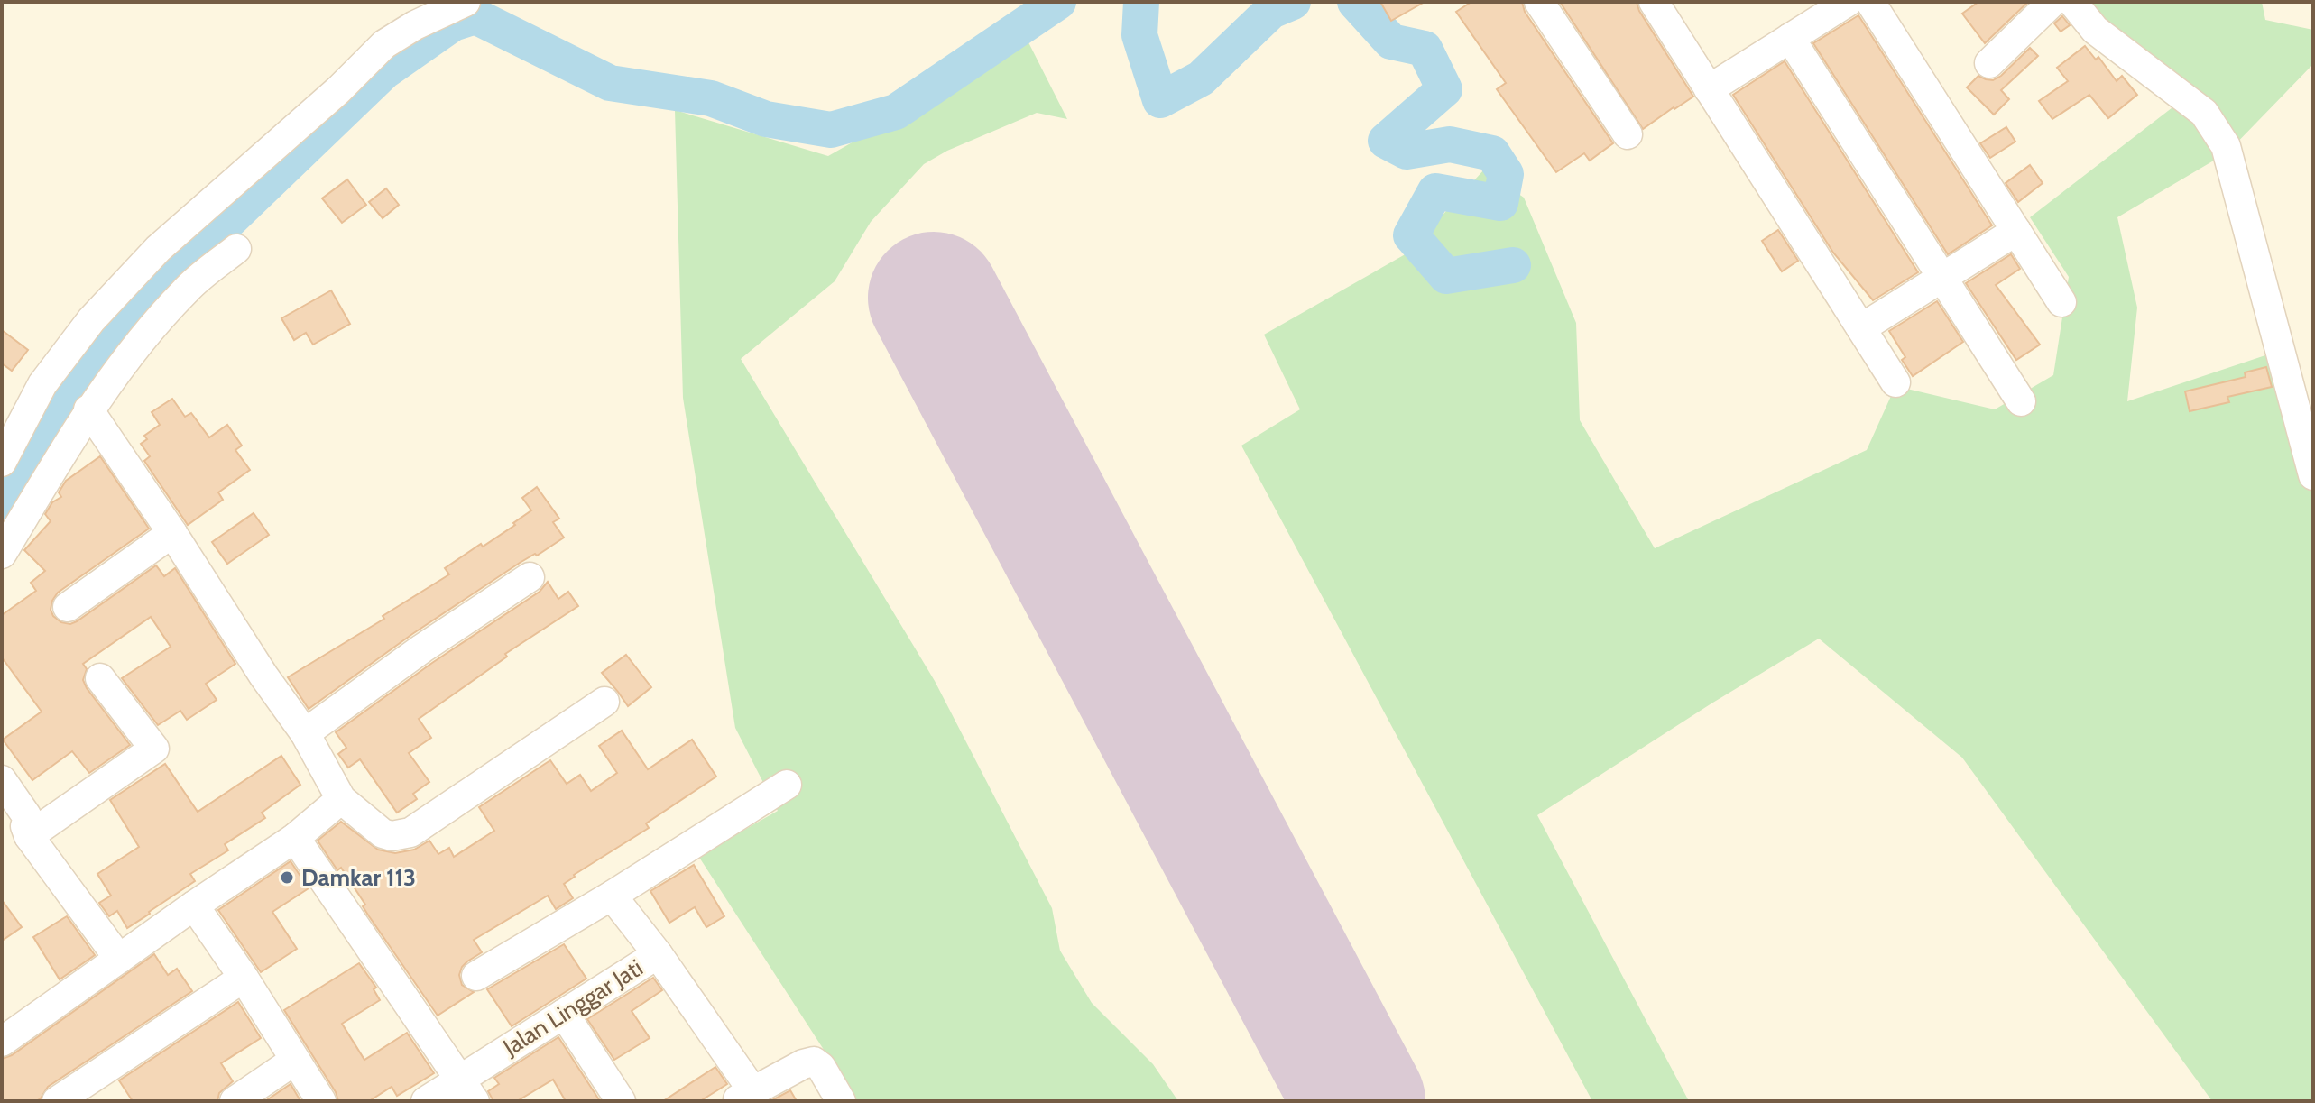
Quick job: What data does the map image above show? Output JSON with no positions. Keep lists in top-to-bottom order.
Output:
{
  "streets": {
    "street": ["Jalan Linggar Jati"]
  },
  "places": ["Damkar 113"]
}
